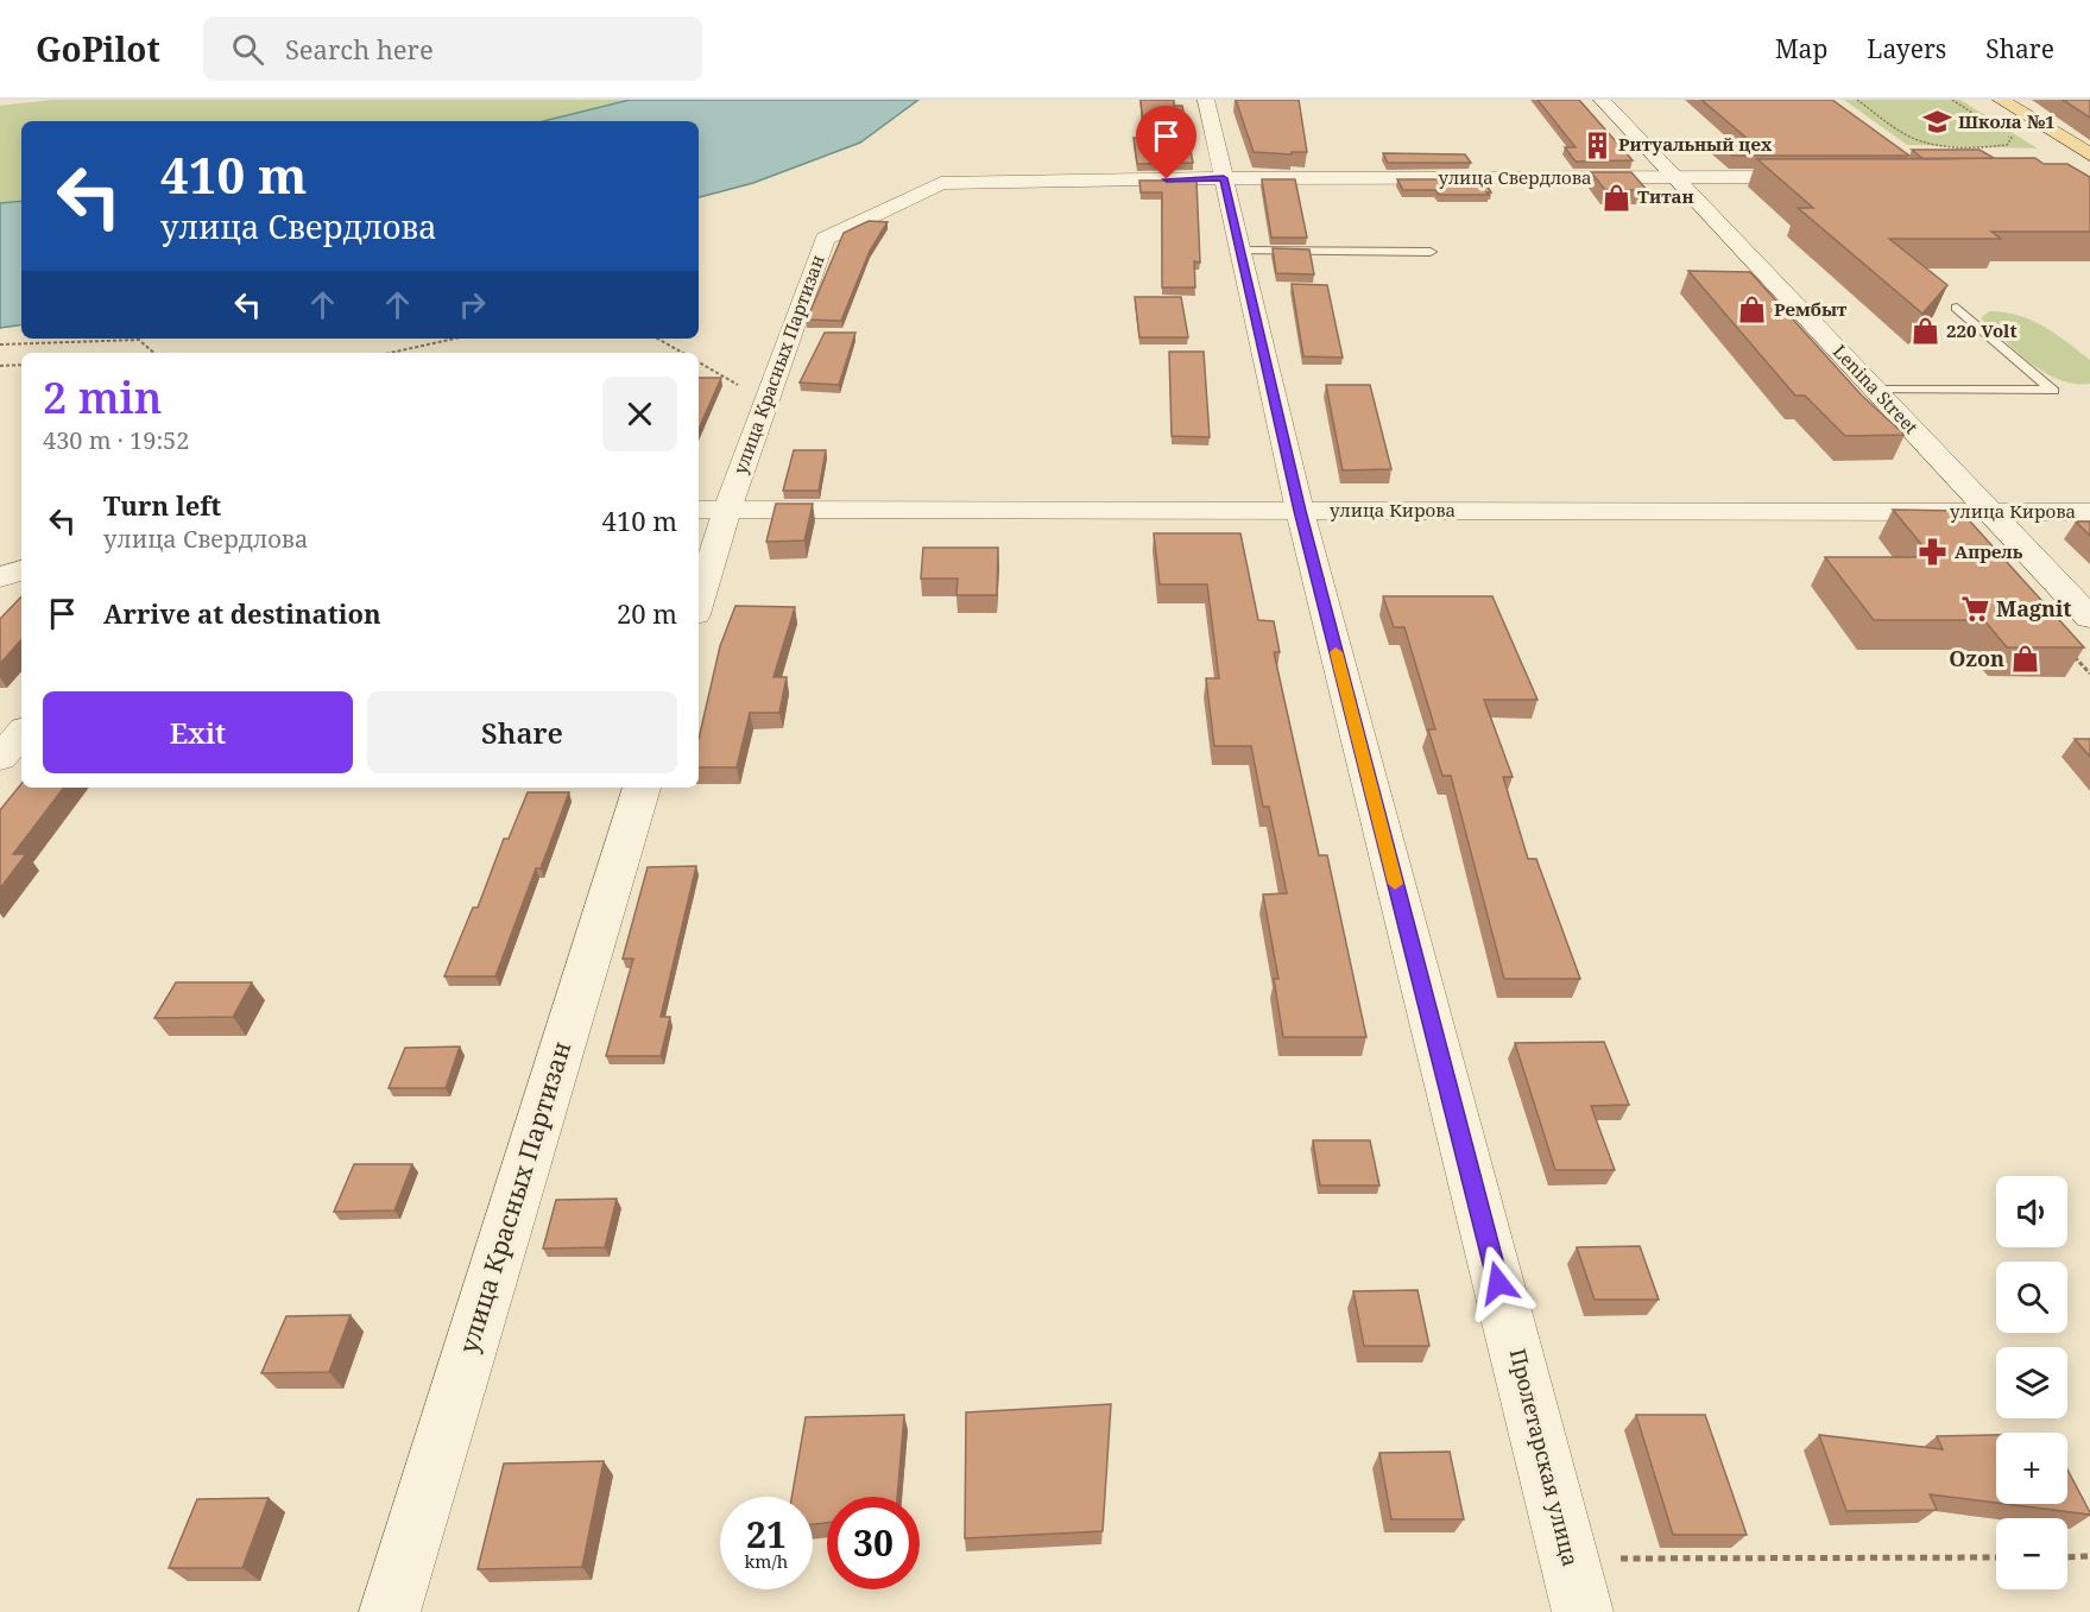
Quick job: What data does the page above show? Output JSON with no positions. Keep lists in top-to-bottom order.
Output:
{
  "streets": {
    "street": [
      "улица Свердлова",
      "улица Красных Партизан",
      "Lenina Street",
      "улица Кирова",
      "Пролетарская улица"
    ]
  },
  "crossings": [
    ["улица Свердлова", "улица Красных Партизан"],
    ["улица Свердлова", "Lenina Street"],
    ["улица Свердлова", "Пролетарская улица"],
    ["улица Красных Партизан", "улица Кирова"],
    ["Lenina Street", "улица Кирова"],
    ["улица Кирова", "Пролетарская улица"]
  ],
  "places": {
    "school or university": ["Школа №1"],
    "building": ["Ритуальный цех"],
    "shop": [
      "Титан",
      "Рембыт",
      "220 Volt",
      "Ozon"
    ],
    "pharmacy": ["Апрель"],
    "supermarket": ["Magnit"]
  },
  "page": {
    "header": "GoPilot",
    "search": "Search here",
    "nav": ["Map", "Layers", "Share"],
    "turn": ["410 m", "улица Свердлова"],
    "heading": ["2 min", "430 m · 19:52"],
    "list": [
      {
        "name": "Turn left",
        "note": "улица Свердлова",
        "value": "410 m"
      },
      {
        "name": "Arrive at destination",
        "value": "20 m"
      }
    ],
    "buttons": ["Exit", "Share"],
    "map_buttons": ["+", "−"],
    "speed": "21 km/h",
    "limit": "30"
  }
}
